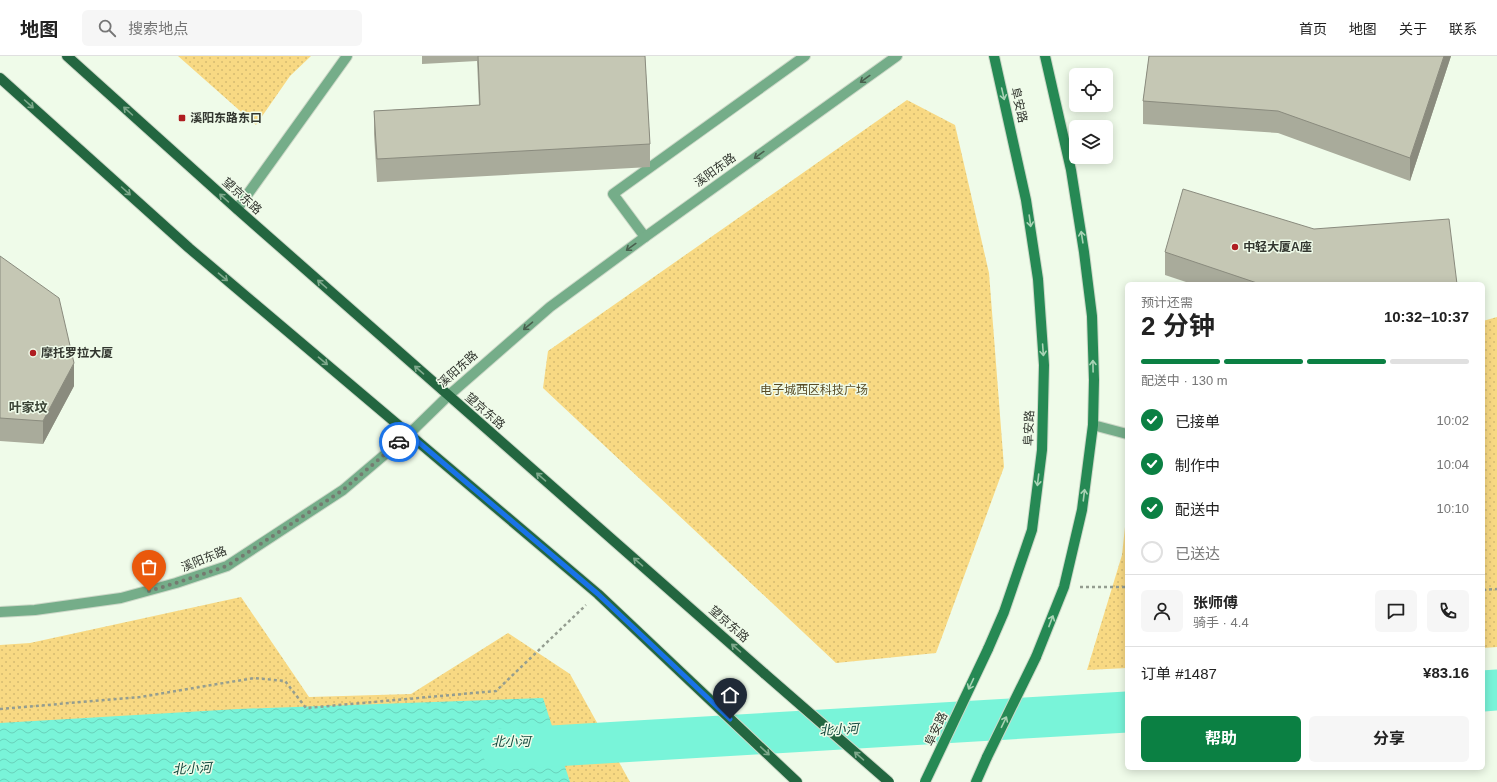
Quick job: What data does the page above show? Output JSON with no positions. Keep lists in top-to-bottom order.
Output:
{
  "streets": {
    "main road": ["阜安路", "望京东路"],
    "street": ["溪阳东路"]
  },
  "crossings": [
    ["溪阳东路", "望京东路"]
  ],
  "one_way": ["溪阳东路"],
  "districts": ["叶家坟"],
  "water": ["北小河"],
  "parks": ["电子城西区科技广场"],
  "places": {
    "transit": ["溪阳东路东口"],
    "other": ["中轻大厦A座", "摩托罗拉大厦"]
  },
  "page": {
    "header": "地图",
    "search": "搜索地点",
    "nav": [
      "首页",
      "地图",
      "关于",
      "联系"
    ],
    "heading": ["2 分钟", "预计还需", "10:32–10:37"],
    "panel": [
      "张师傅",
      "骑手 · 4.4",
      "订单 #1487",
      "¥83.16"
    ],
    "bar": "配送中 · 130 m",
    "list": [
      ["已接单", "10:02"],
      ["制作中", "10:04"],
      ["配送中", "10:10"],
      "已送达"
    ],
    "buttons": ["帮助", "分享"]
  }
}
